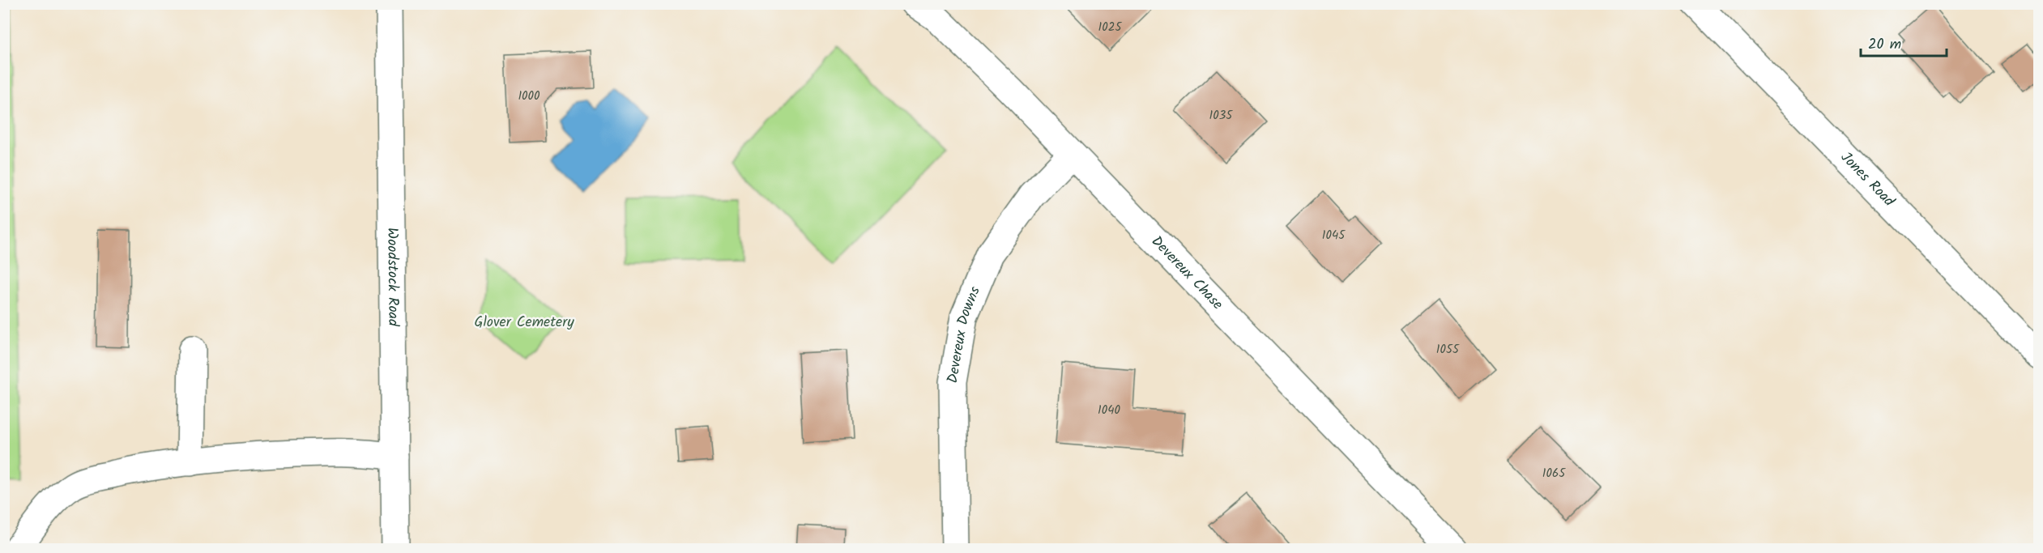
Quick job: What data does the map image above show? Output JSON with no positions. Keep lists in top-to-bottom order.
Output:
{
  "streets": {
    "street": [
      "Jones Road",
      "Devereux Chase",
      "Woodstock Road",
      "Devereux Downs"
    ]
  },
  "crossings": [
    ["Devereux Chase", "Devereux Downs"]
  ],
  "parks": ["Glover Cemetery"],
  "house_numbers": [
    "1025",
    "1000",
    "1035",
    "1045",
    "1055",
    "1040",
    "1065"
  ],
  "scale_bar": "20 m"
}
